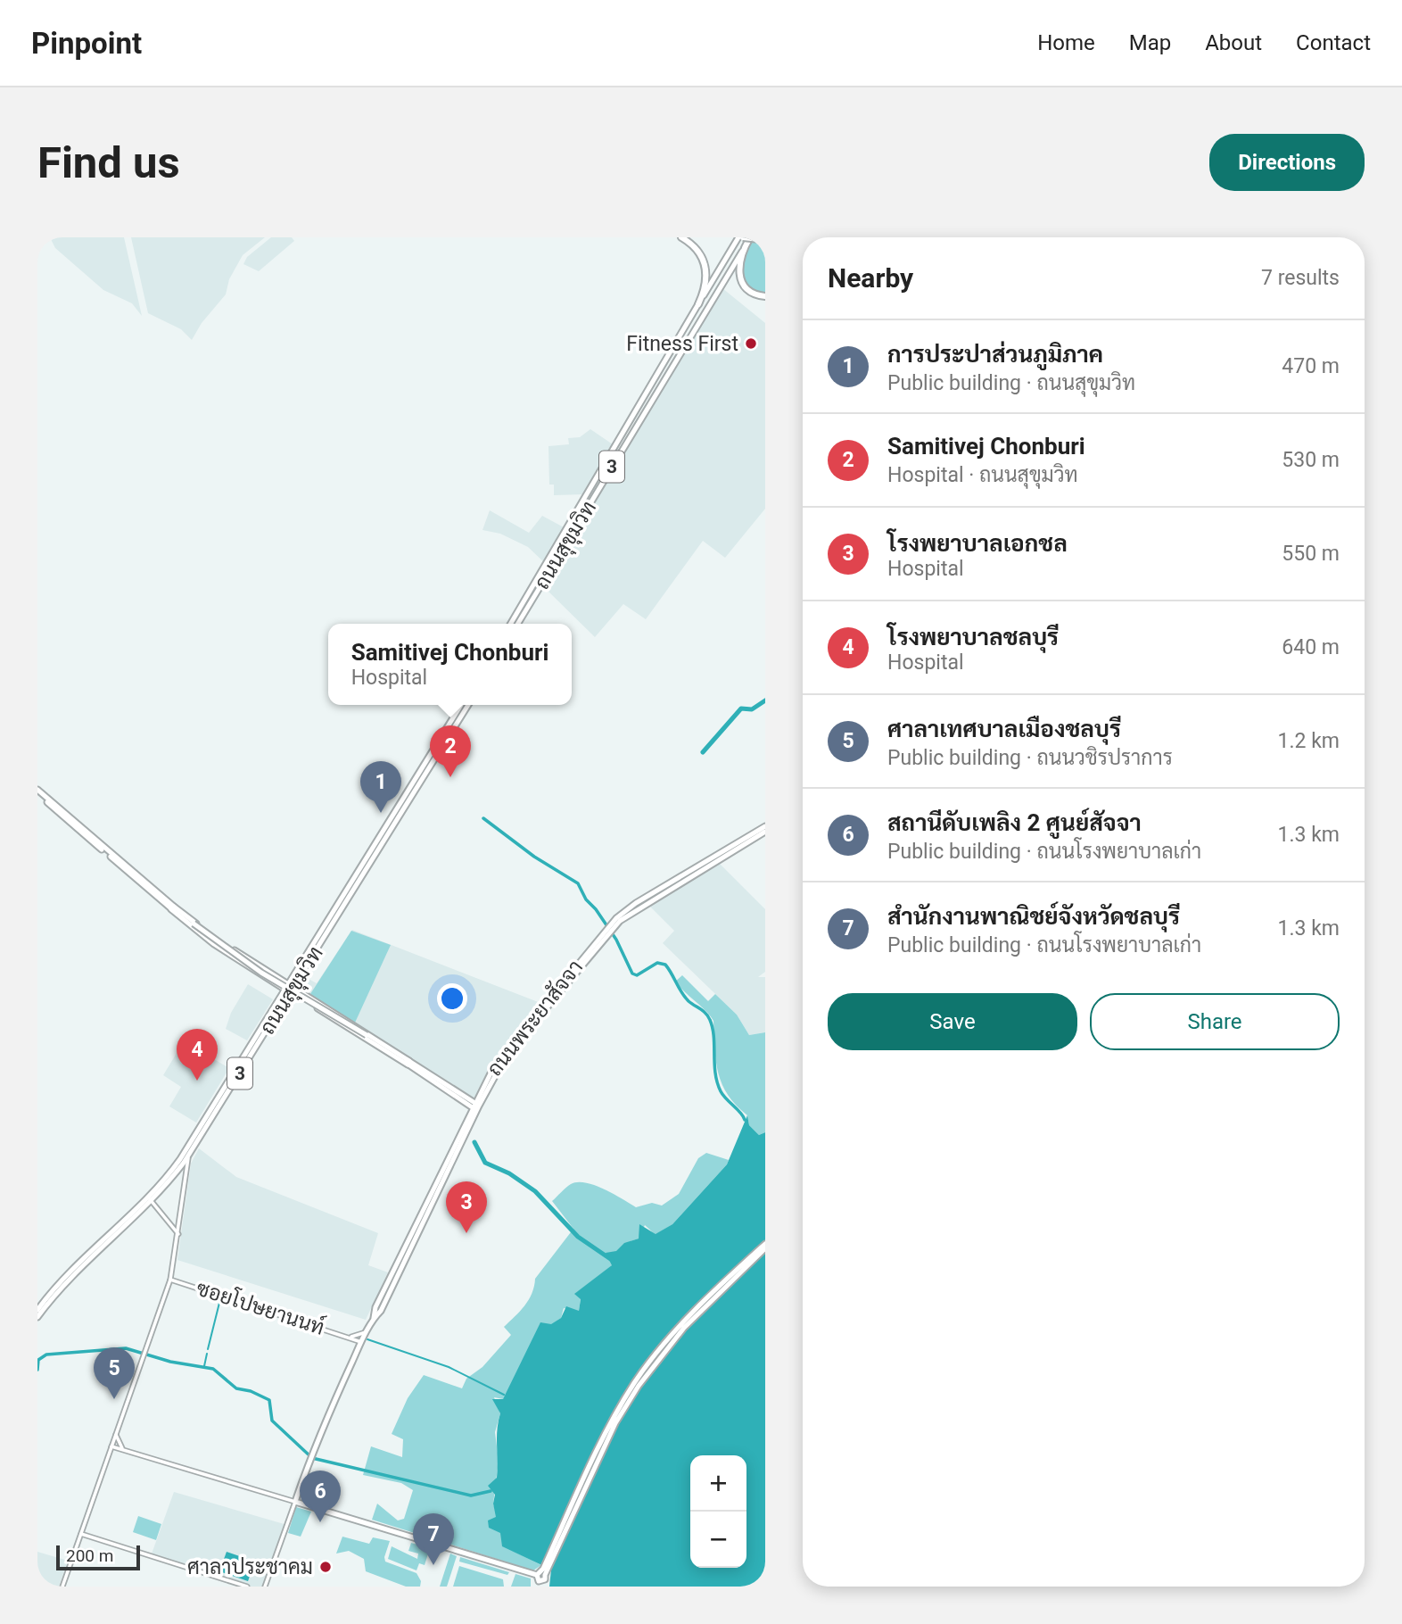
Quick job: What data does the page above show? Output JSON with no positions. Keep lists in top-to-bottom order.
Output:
{
  "streets": {
    "highway": ["3", "ถนนสุขุมวิท"],
    "main road": ["ถนนพระยาสัจจา"],
    "street": ["ซอยโปษยานนท์"]
  },
  "crossings": [
    ["ถนนพระยาสัจจา", "ซอยโปษยานนท์"]
  ],
  "places": ["Fitness First", "ศาลาประชาคม"],
  "scale_bar": "200 m",
  "page": {
    "header": "Pinpoint",
    "nav": [
      "Home",
      "Map",
      "About",
      "Contact"
    ],
    "buttons": [
      "Directions",
      ["Save", "Share"]
    ],
    "title": "Find us",
    "heading": ["Nearby", "7 results"],
    "list": [
      {
        "mark": "1",
        "name": "การประปาส่วนภูมิภาค",
        "note": "Public building · ถนนสุขุมวิท",
        "value": "470 m"
      },
      {
        "mark": "2",
        "name": "Samitivej Chonburi",
        "note": "Hospital · ถนนสุขุมวิท",
        "value": "530 m"
      },
      {
        "mark": "3",
        "name": "โรงพยาบาลเอกชล",
        "note": "Hospital",
        "value": "550 m"
      },
      {
        "mark": "4",
        "name": "โรงพยาบาลชลบุรี",
        "note": "Hospital",
        "value": "640 m"
      },
      {
        "mark": "5",
        "name": "ศาลาเทศบาลเมืองชลบุรี",
        "note": "Public building · ถนนวชิรปราการ",
        "value": "1.2 km"
      },
      {
        "mark": "6",
        "name": "สถานีดับเพลิง 2 ศูนย์สัจจา",
        "note": "Public building · ถนนโรงพยาบาลเก่า",
        "value": "1.3 km"
      },
      {
        "mark": "7",
        "name": "สำนักงานพาณิชย์จังหวัดชลบุรี",
        "note": "Public building · ถนนโรงพยาบาลเก่า",
        "value": "1.3 km"
      }
    ],
    "popup": ["Samitivej Chonburi", "Hospital"],
    "pins": [
      "2",
      "1",
      "4",
      "3",
      "5",
      "6",
      "7"
    ],
    "map_buttons": ["+", "−"],
    "scale": "200 m"
  }
}
